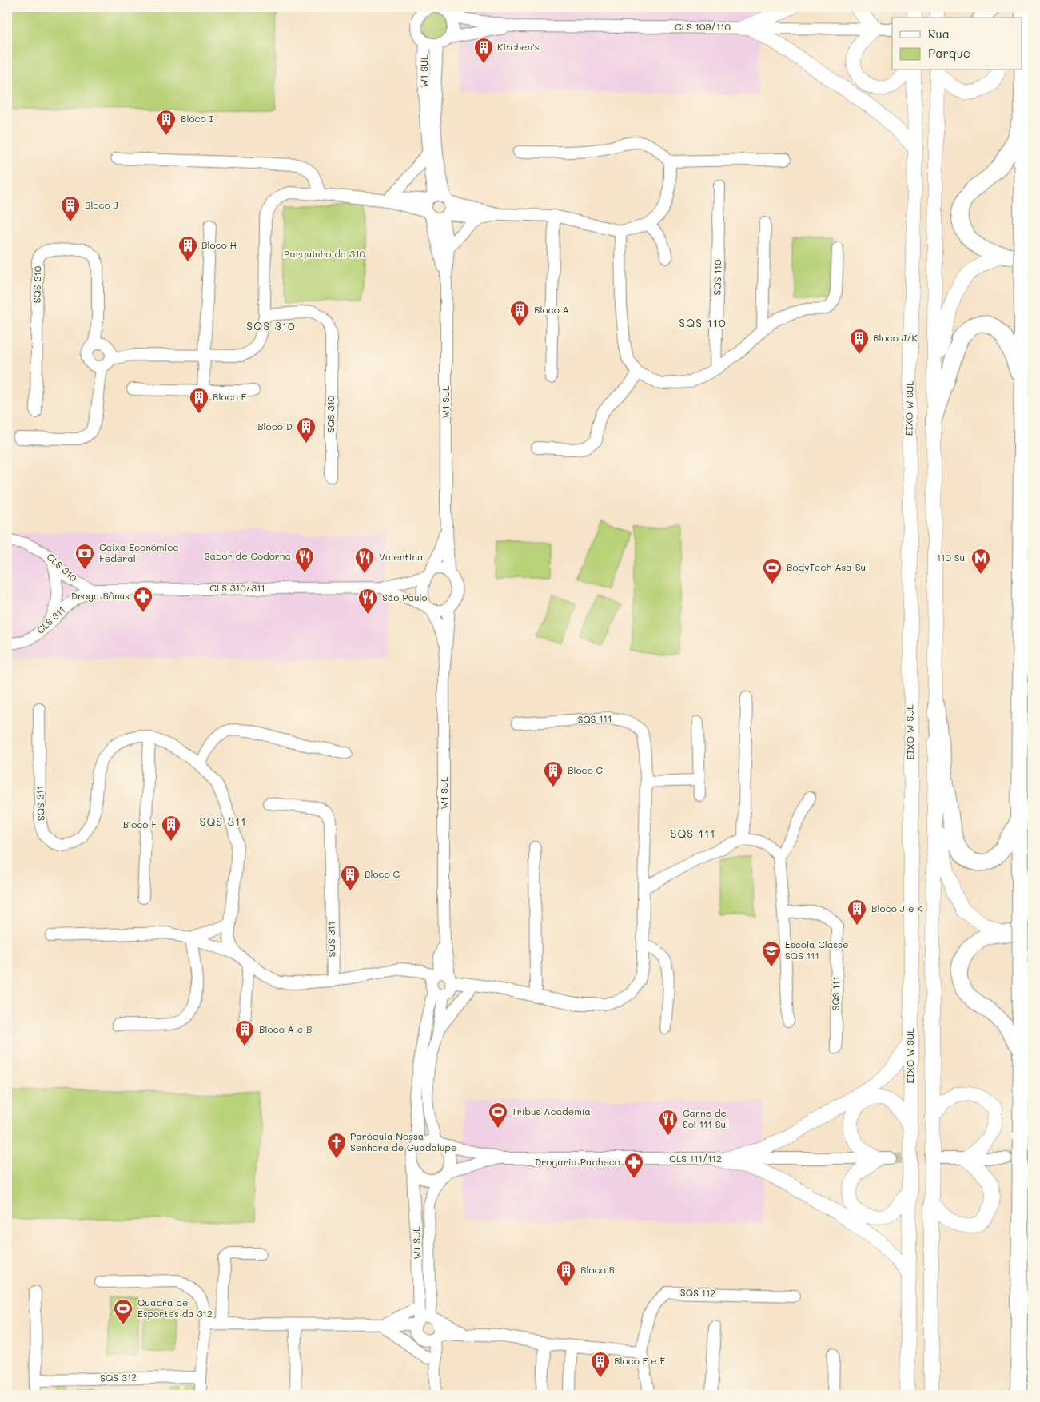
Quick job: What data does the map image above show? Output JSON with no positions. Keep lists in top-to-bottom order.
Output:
{
  "streets": {
    "main road": ["EIXO W SUL"],
    "street": [
      "CLS 109/110",
      "W1 SUL",
      "SQS 110",
      "SQS 310",
      "CLS 310",
      "CLS 310/311",
      "CLS 311",
      "SQS 111",
      "SQS 311",
      "CLS 111/112",
      "SQS 112",
      "SQS 312"
    ]
  },
  "crossings": [
    ["CLS 109/110", "W1 SUL"],
    ["W1 SUL", "CLS 310/311"],
    ["W1 SUL", "SQS 111"],
    ["W1 SUL", "CLS 111/112"],
    ["CLS 310", "CLS 310/311"],
    ["CLS 310", "CLS 311"],
    ["CLS 310/311", "CLS 311"]
  ],
  "districts": [
    "SQS 110",
    "SQS 310",
    "SQS 311",
    "SQS 111"
  ],
  "parks": ["Parquinho da 310"],
  "places": {
    "building": [
      "Kitchen's",
      "Bloco I",
      "Bloco J",
      "Bloco H",
      "Bloco A",
      "Bloco J/K",
      "Bloco E",
      "Bloco D",
      "Bloco G",
      "Bloco F",
      "Bloco C",
      "Bloco J e K",
      "Bloco A e B",
      "Bloco B",
      "Bloco E e F"
    ],
    "bank": ["Caixa Econômica Federal"],
    "restaurant": [
      "Sabor de Codorna",
      "Valentina",
      "São Paulo",
      "Carne de Sol 111 Sul"
    ],
    "metro station": ["110 Sul"],
    "sports": ["BodyTech Asa Sul", "Tribus Academia", "Quadra de Esportes da 312"],
    "pharmacy": ["Droga Bônus", "Drogaria Pacheco"],
    "school or university": ["Escola Classe SQS 111"],
    "church": ["Paróquia Nossa Senhora de Guadalupe"]
  },
  "legend": ["Rua", "Parque"]
}
